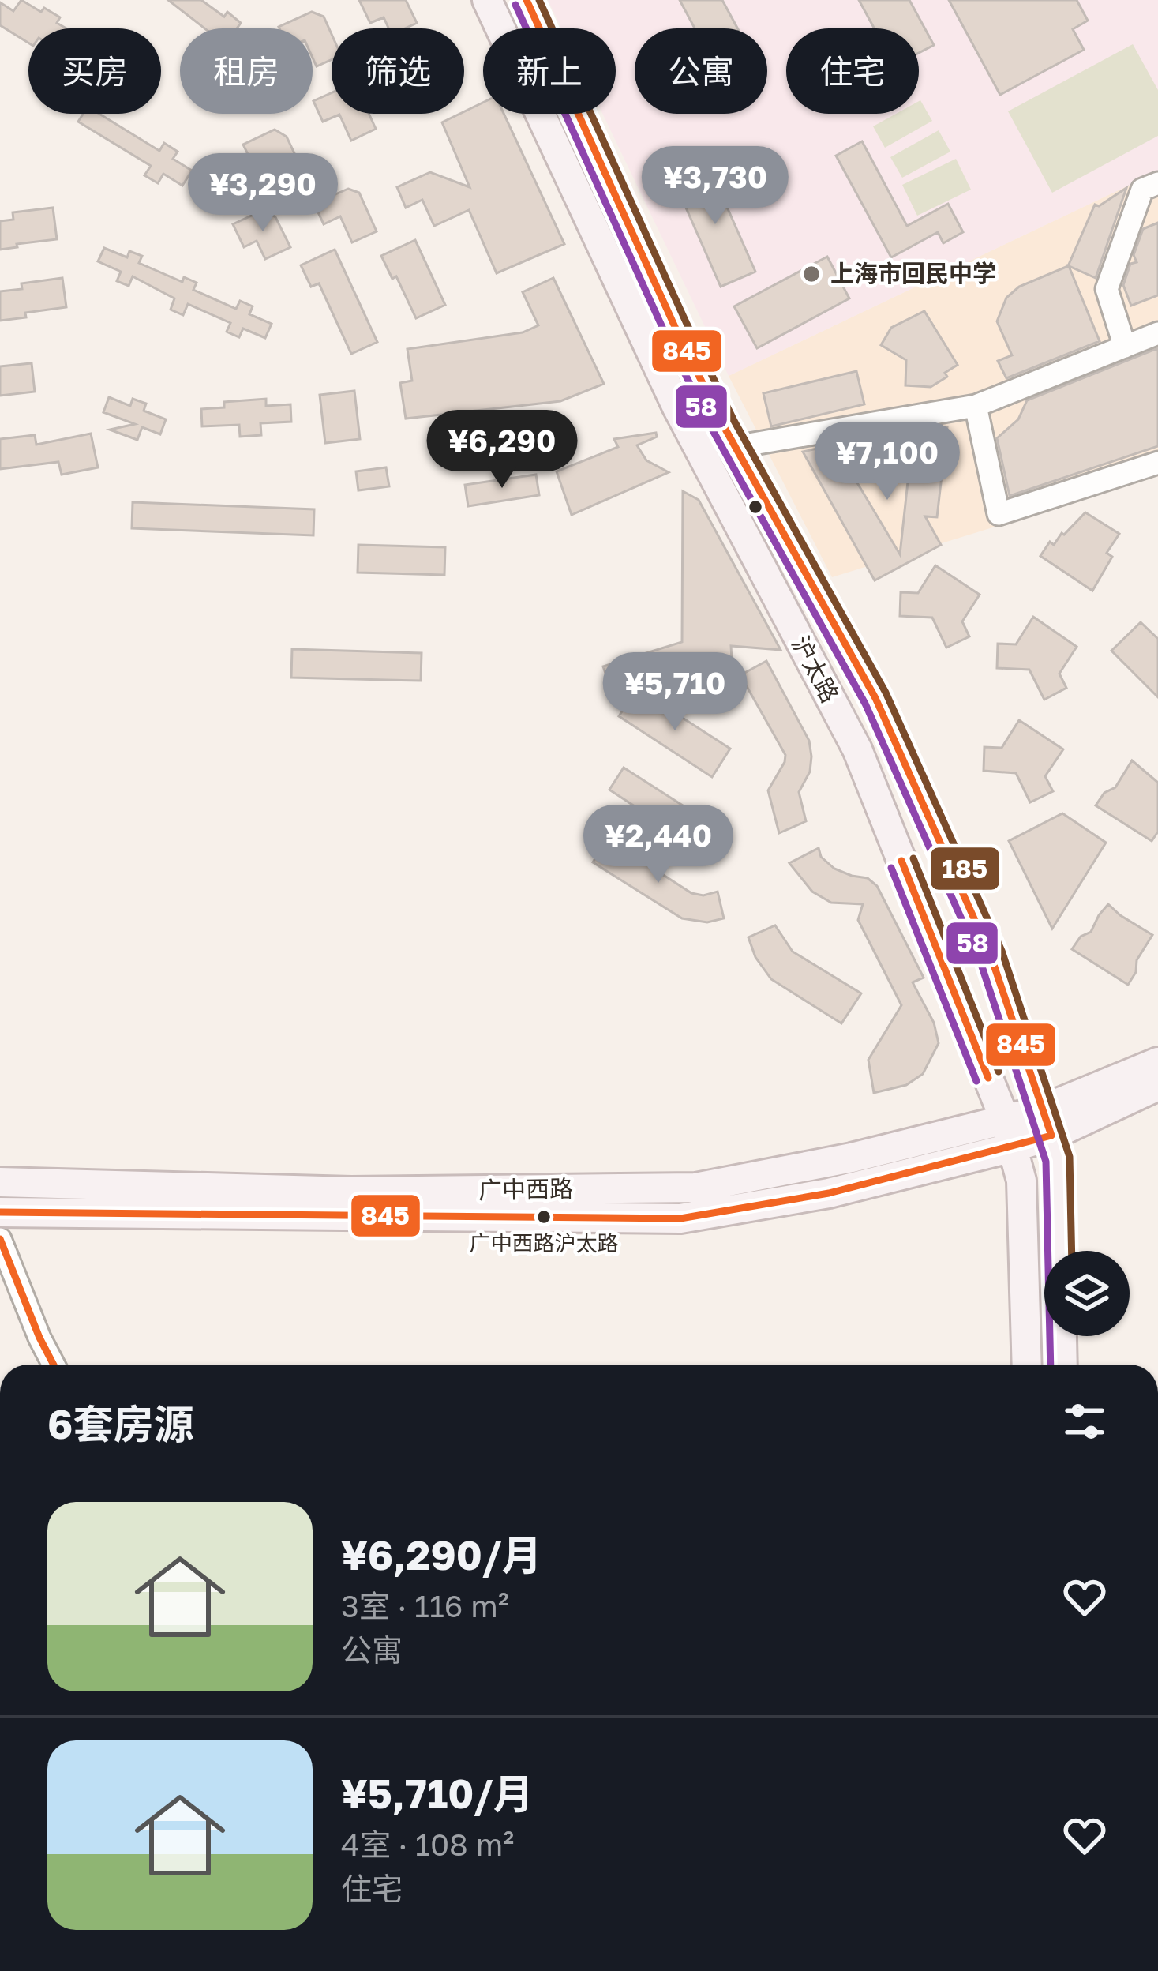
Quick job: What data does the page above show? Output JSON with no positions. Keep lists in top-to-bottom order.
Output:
{
  "streets": {
    "main road": ["沪太路", "广中西路"]
  },
  "crossings": [
    ["沪太路", "广中西路"]
  ],
  "places": ["上海市回民中学", "广中西路沪太路"],
  "lines": ["transit line 845", "transit line 185", "transit line 58"],
  "page": {
    "chip": [
      "买房",
      "租房",
      "筛选",
      "新上",
      "公寓",
      "住宅"
    ],
    "price": [
      "¥3,730",
      "¥3,290",
      "¥6,290",
      "¥7,100",
      "¥5,710",
      "¥2,440"
    ],
    "heading": "6套房源",
    "list": [
      {
        "name": "¥6,290/月",
        "note": "3室 · 116 m² · 公寓"
      },
      {
        "name": "¥5,710/月",
        "note": "4室 · 108 m² · 住宅"
      }
    ]
  }
}
